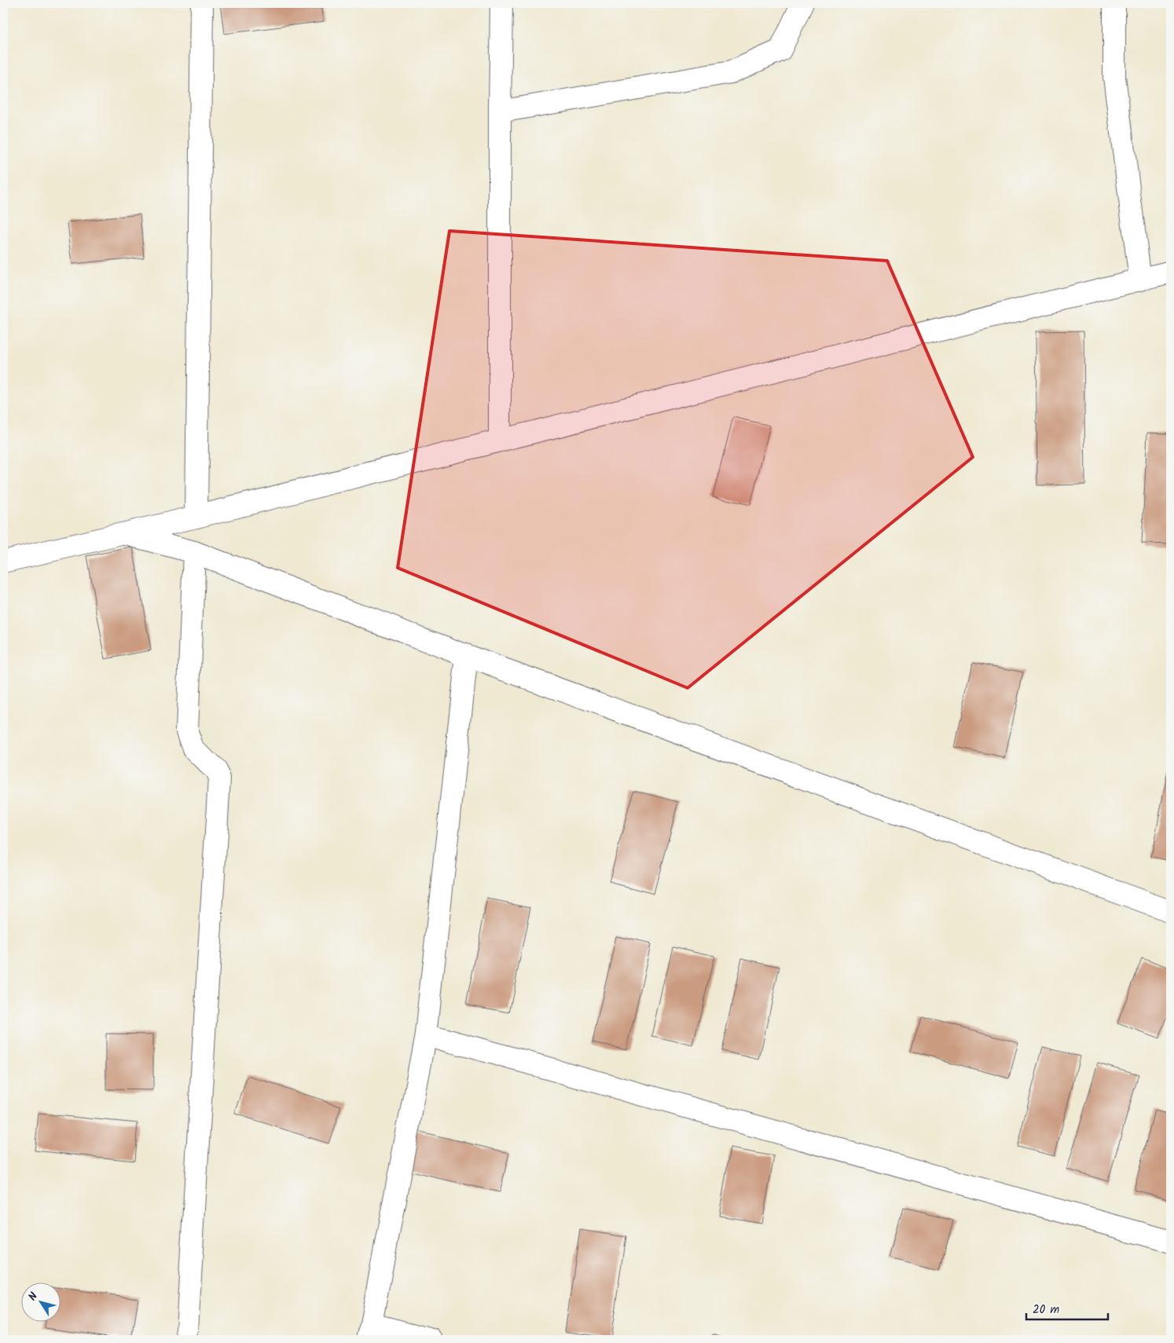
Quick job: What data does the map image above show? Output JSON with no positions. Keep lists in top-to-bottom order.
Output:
{
  "scale_bar": "20 m",
  "north": "top left"
}
